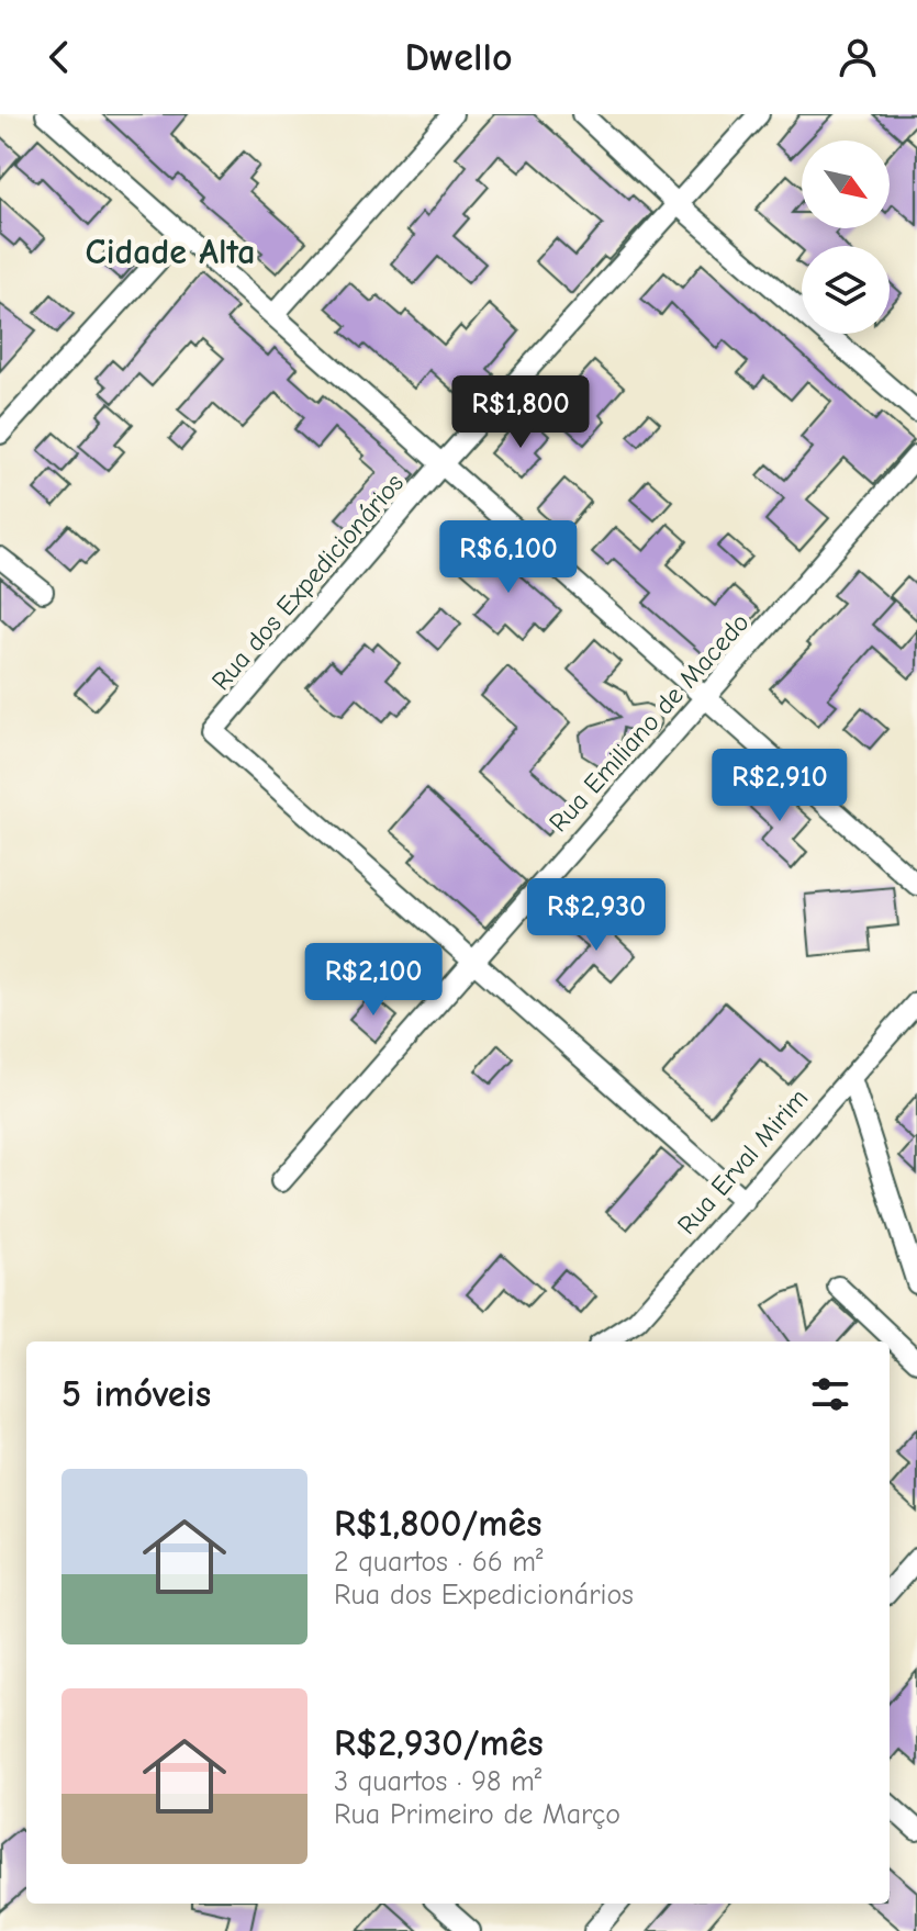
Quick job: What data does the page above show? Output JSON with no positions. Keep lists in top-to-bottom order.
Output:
{
  "streets": {
    "street": ["Rua dos Expedicionários", "Rua Emiliano de Macedo", "Rua Erval Mirim"]
  },
  "crossings": [
    ["Rua dos Expedicionários", "Rua Emiliano de Macedo"]
  ],
  "districts": ["Cidade Alta"],
  "north": "bottom right",
  "page": {
    "header": "Dwello",
    "price": [
      "R$1,800",
      "R$6,100",
      "R$2,910",
      "R$2,930",
      "R$2,100"
    ],
    "heading": "5 imóveis",
    "list": [
      {
        "name": "R$1,800/mês",
        "note": "2 quartos · 66 m² · Rua dos Expedicionários"
      },
      {
        "name": "R$2,930/mês",
        "note": "3 quartos · 98 m² · Rua Primeiro de Março"
      }
    ]
  }
}
